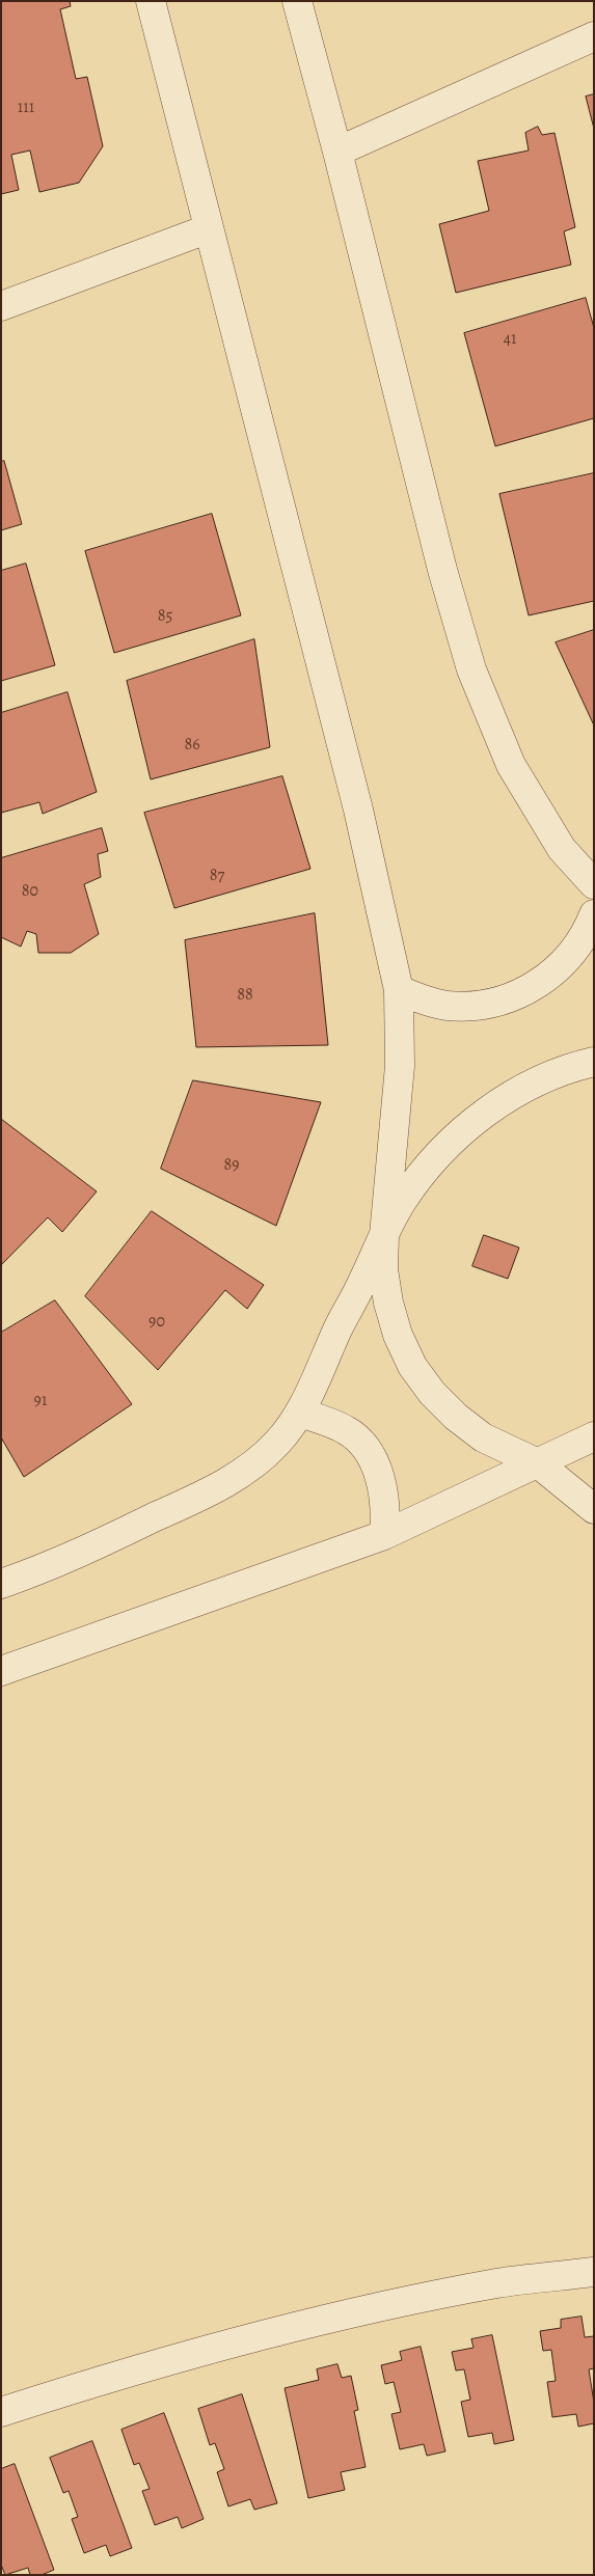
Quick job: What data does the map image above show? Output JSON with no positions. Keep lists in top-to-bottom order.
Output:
{
  "house_numbers": [
    "111",
    "41",
    "85",
    "86",
    "87",
    "80",
    "88",
    "89",
    "90",
    "91"
  ]
}
